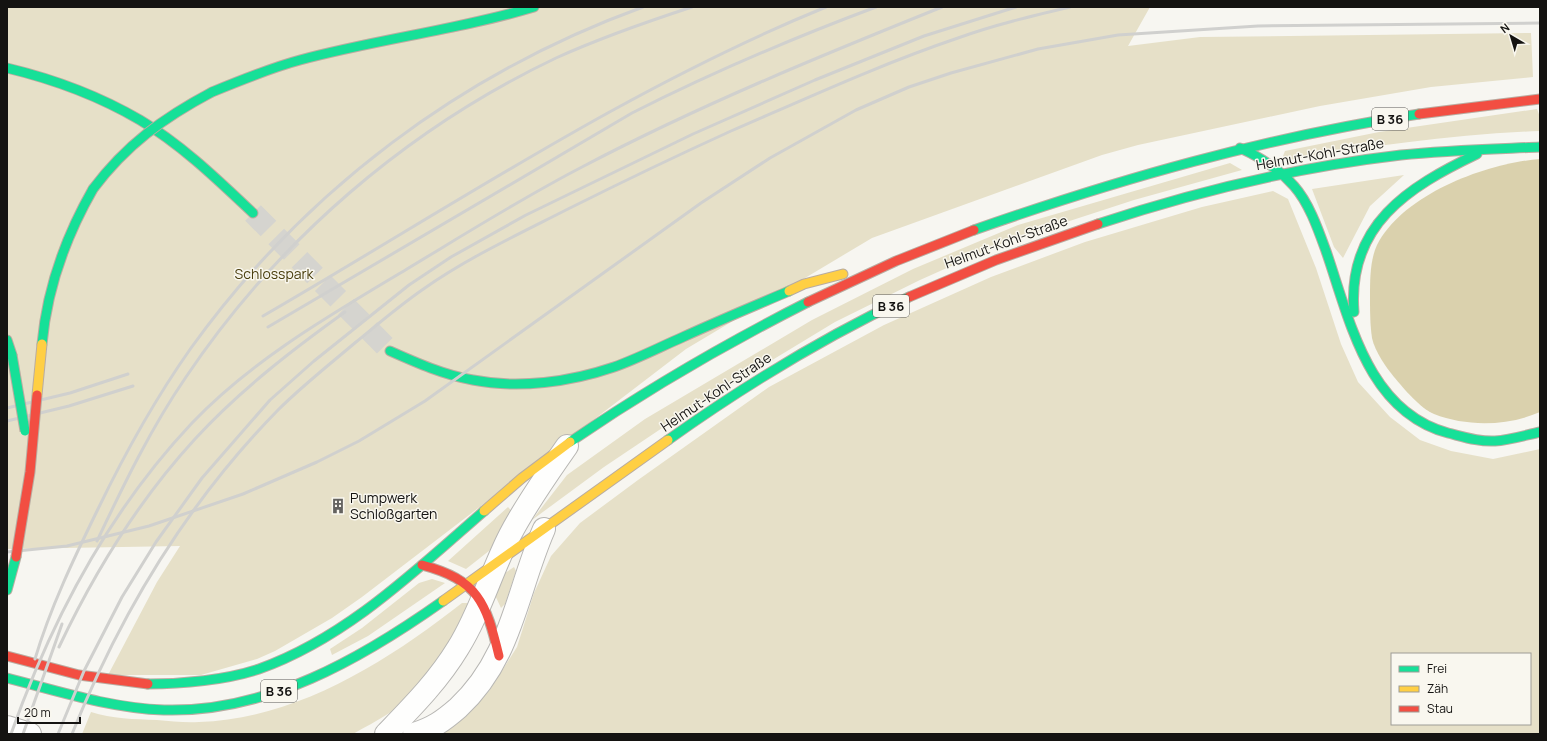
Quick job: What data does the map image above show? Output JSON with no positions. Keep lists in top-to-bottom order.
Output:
{
  "streets": {
    "main road": ["B 36", "Helmut-Kohl-Straße"]
  },
  "crossings": [
    ["B 36", "Helmut-Kohl-Straße"]
  ],
  "parks": ["Schlosspark"],
  "places": {
    "building": ["Pumpwerk Schloßgarten"]
  },
  "legend": ["Frei", "Zäh", "Stau"],
  "scale_bar": "20 m",
  "north": "top left"
}
